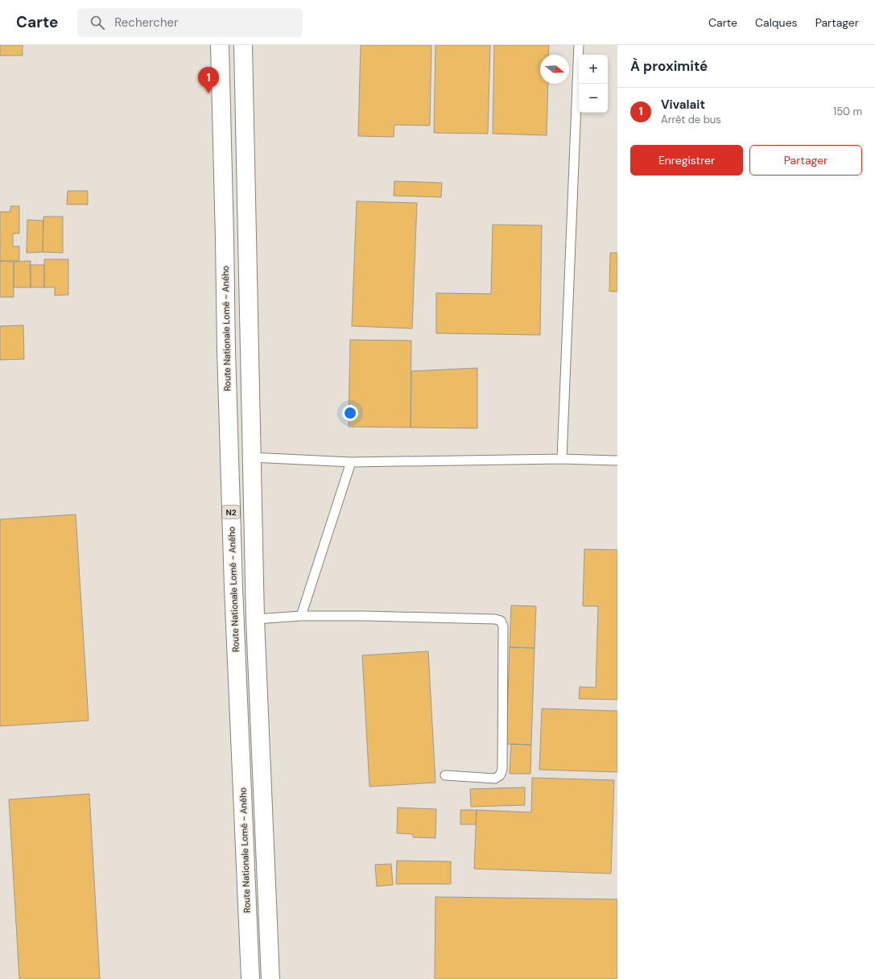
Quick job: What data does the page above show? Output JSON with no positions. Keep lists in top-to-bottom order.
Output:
{
  "streets": {
    "highway": ["Route Nationale Lomé - Aného", "N2"]
  },
  "north": "right",
  "page": {
    "header": "Carte",
    "search": "Rechercher",
    "nav": ["Carte", "Calques", "Partager"],
    "heading": "À proximité",
    "map_buttons": ["+", "−"],
    "pins": "1",
    "list": [
      {
        "mark": "1",
        "name": "Vivalait",
        "note": "Arrêt de bus",
        "value": "150 m"
      }
    ],
    "buttons": ["Enregistrer", "Partager"]
  }
}
